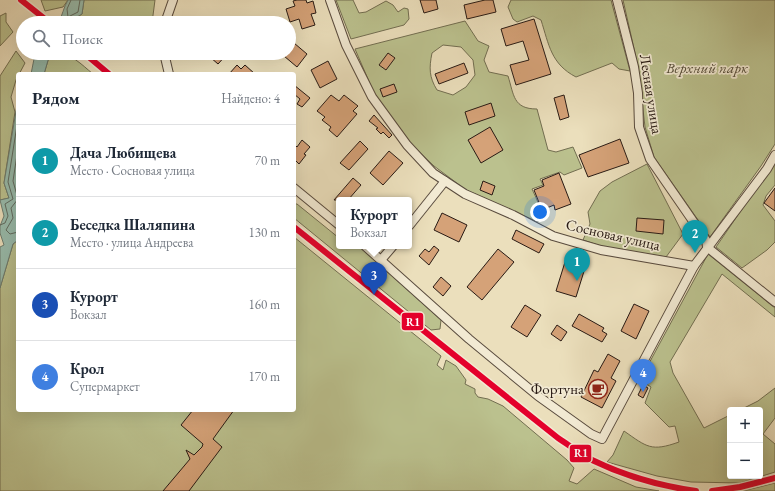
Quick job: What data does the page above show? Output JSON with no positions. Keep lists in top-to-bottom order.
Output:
{
  "streets": {
    "street": ["Лесная улица", "Сосновая улица"]
  },
  "parks": ["Верхний парк"],
  "places": {
    "cafe": ["Фортуна"]
  },
  "lines": ["transit line R1"],
  "page": {
    "search": "Поиск",
    "heading": ["Рядом", "Найдено: 4"],
    "list": [
      {
        "mark": "1",
        "name": "Дача Любищева",
        "note": "Место · Сосновая улица",
        "value": "70 m"
      },
      {
        "mark": "2",
        "name": "Беседка Шаляпина",
        "note": "Место · улица Андреева",
        "value": "130 m"
      },
      {
        "mark": "3",
        "name": "Курорт",
        "note": "Вокзал",
        "value": "160 m"
      },
      {
        "mark": "4",
        "name": "Крол",
        "note": "Супермаркет",
        "value": "170 m"
      }
    ],
    "popup": ["Курорт", "Вокзал"],
    "pins": [
      "2",
      "1",
      "3",
      "4"
    ],
    "map_buttons": ["+", "−"]
  }
}
